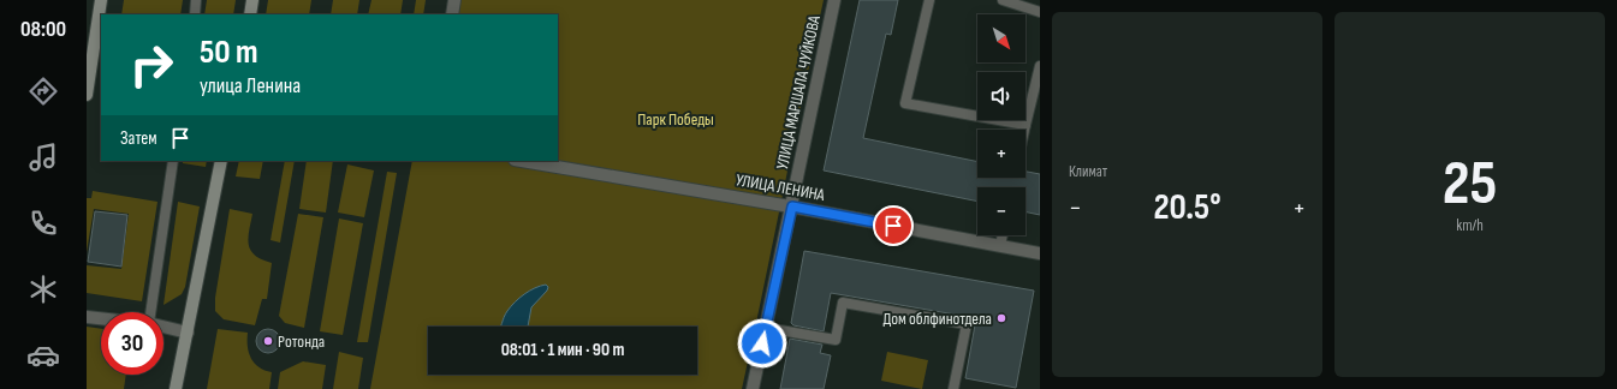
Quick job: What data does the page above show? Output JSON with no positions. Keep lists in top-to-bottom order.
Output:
{
  "streets": {
    "street": ["УЛИЦА МАРШАЛА ЧУЙКОВА", "УЛИЦА ЛЕНИНА"]
  },
  "crossings": [
    ["УЛИЦА МАРШАЛА ЧУЙКОВА", "УЛИЦА ЛЕНИНА"]
  ],
  "parks": ["Парк Победы"],
  "places": ["Дом облфинотдела", "Ротонда"],
  "north": "bottom right",
  "page": {
    "tabs": "08:00",
    "tile": [
      "Климат",
      ["25", "km/h"]
    ],
    "map_buttons": ["+", "−"],
    "turn": ["50 m", "улица Ленина"],
    "then": "Затем",
    "heat": ["−", "20.5°", "+"],
    "limit": "30",
    "trip": "08:01 · 1 мин · 90 m"
  }
}
